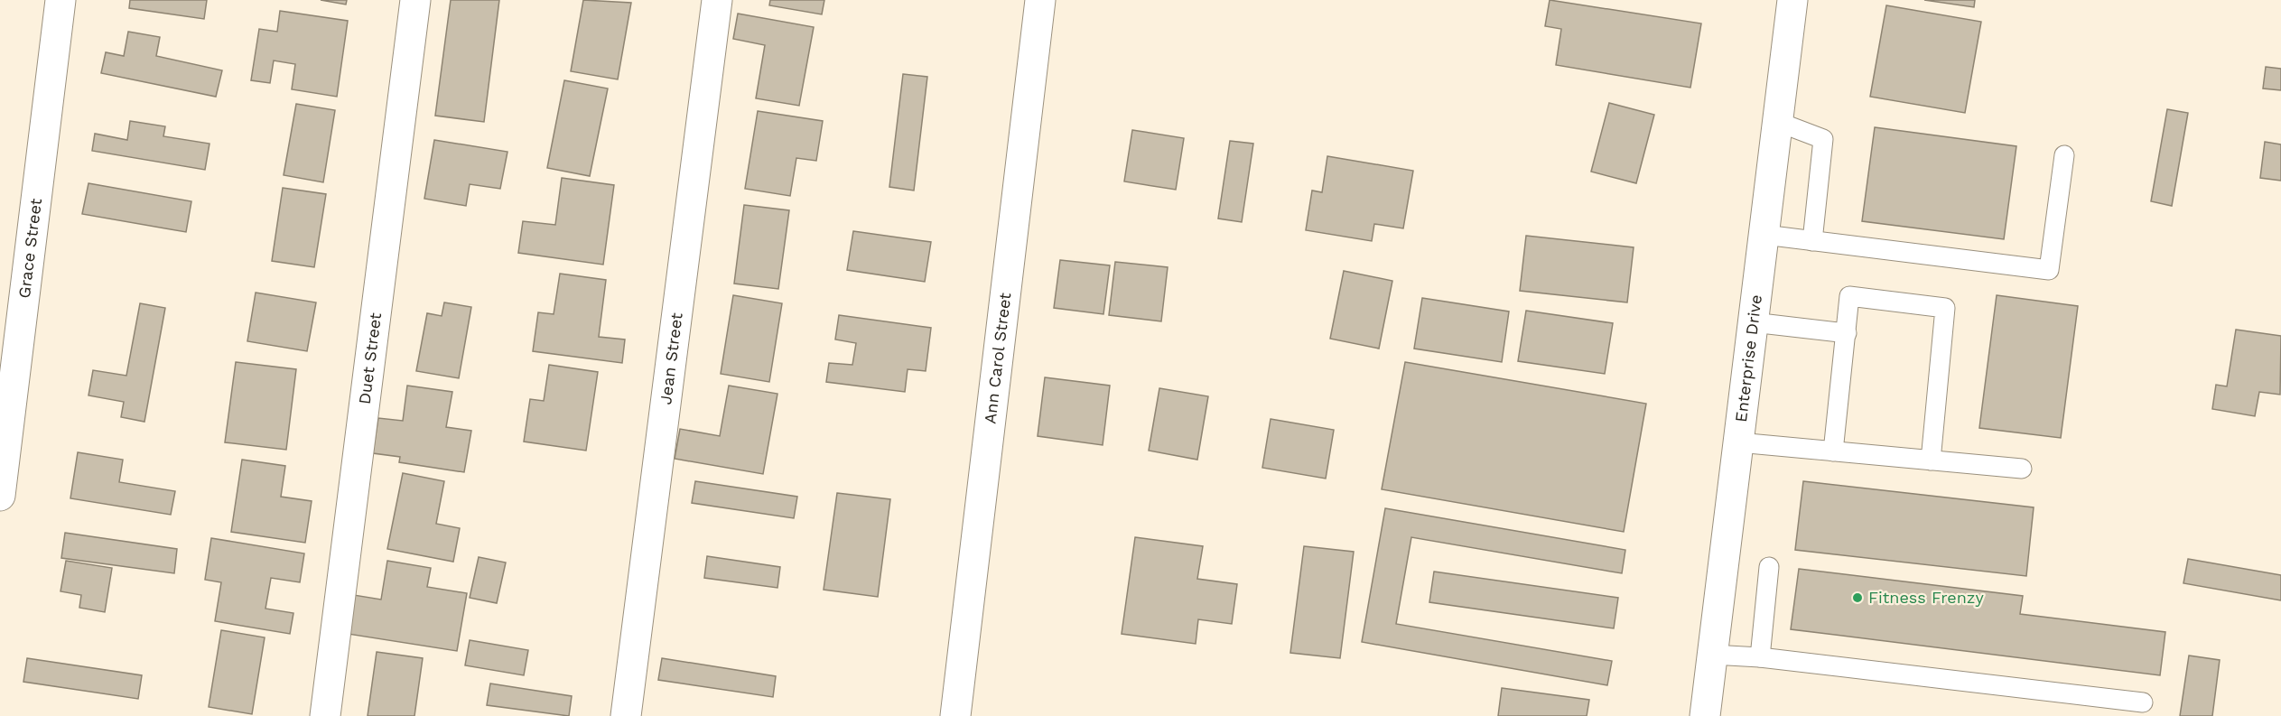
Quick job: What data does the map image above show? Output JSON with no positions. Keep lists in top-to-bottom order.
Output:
{
  "streets": {
    "street": [
      "Grace Street",
      "Jean Street",
      "Enterprise Drive",
      "Duet Street",
      "Ann Carol Street"
    ]
  },
  "places": ["Fitness Frenzy"]
}
